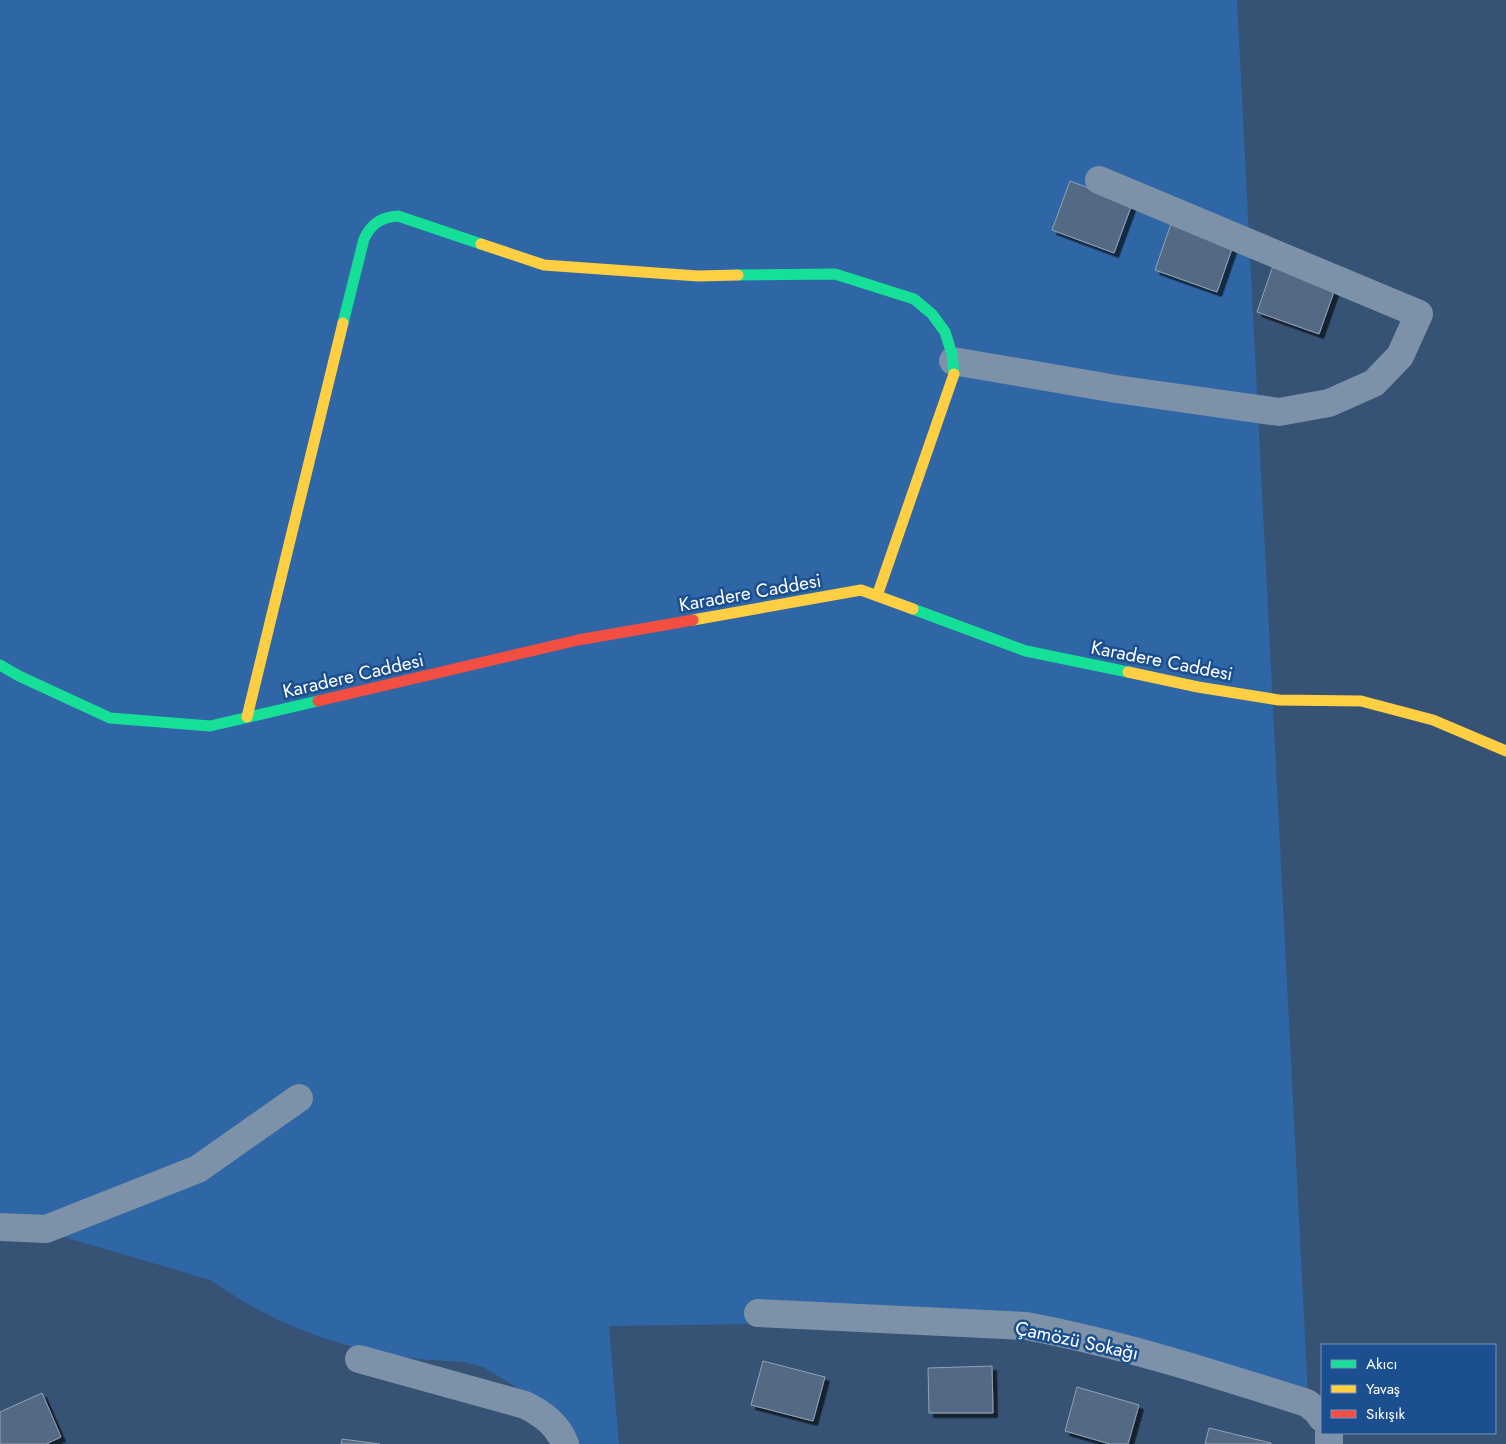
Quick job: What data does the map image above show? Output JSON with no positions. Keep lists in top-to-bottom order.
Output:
{
  "streets": {
    "street": ["Karadere Caddesi", "Çamözü Sokağı"]
  },
  "legend": ["Akıcı", "Yavaş", "Sıkışık"]
}
